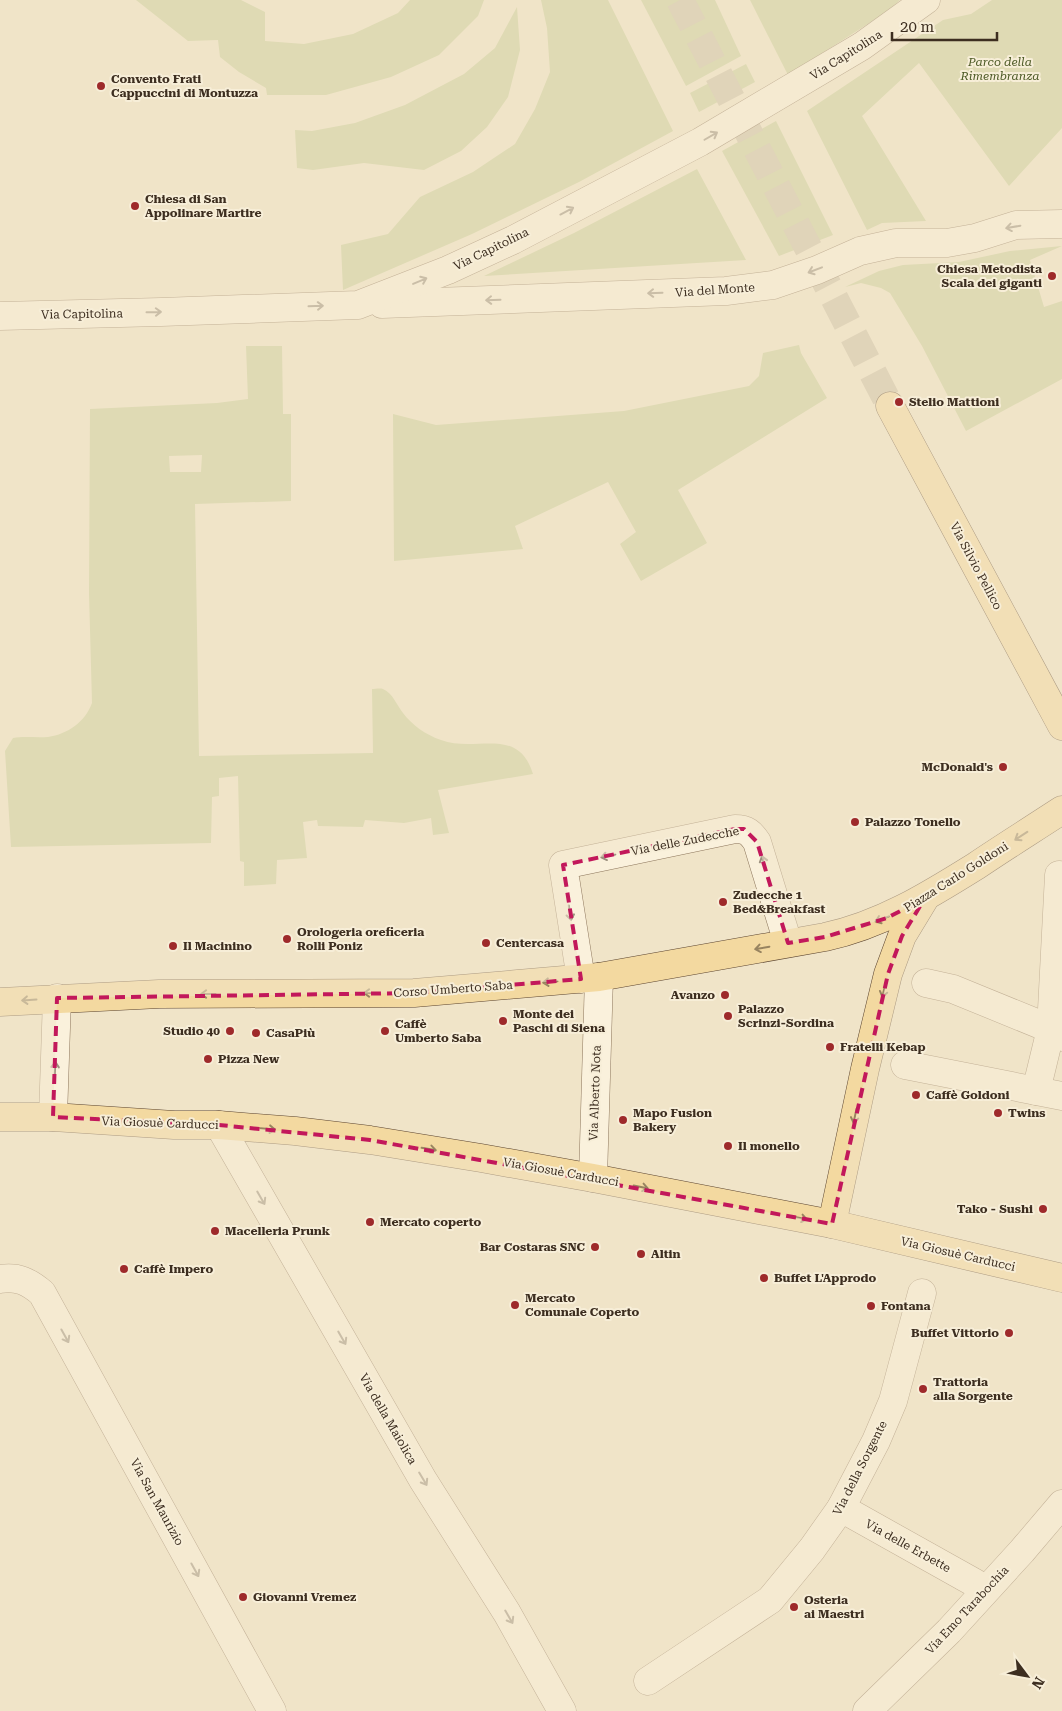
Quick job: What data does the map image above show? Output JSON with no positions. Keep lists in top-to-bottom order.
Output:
{
  "streets": {
    "main road": [
      "Via Silvio Pellico",
      "Piazza Carlo Goldoni",
      "Corso Umberto Saba",
      "Via Giosuè Carducci"
    ],
    "street": [
      "Via Capitolina",
      "Via del Monte",
      "Via delle Zudecche",
      "Via Alberto Nota",
      "Via della Maiolica",
      "Via della Sorgente",
      "Via San Maurizio",
      "Via delle Erbette",
      "Via Emo Tarabochia"
    ]
  },
  "crossings": [
    ["Via Capitolina", "Via del Monte"],
    ["Via delle Zudecche", "Corso Umberto Saba"],
    ["Via delle Zudecche", "Via Alberto Nota"],
    ["Piazza Carlo Goldoni", "Corso Umberto Saba"],
    ["Corso Umberto Saba", "Via Alberto Nota"],
    ["Via Alberto Nota", "Via Giosuè Carducci"],
    ["Via Giosuè Carducci", "Via della Maiolica"],
    ["Via della Sorgente", "Via delle Erbette"]
  ],
  "one_way": [
    "Via Capitolina",
    "Via del Monte",
    "Piazza Carlo Goldoni",
    "Corso Umberto Saba",
    "Via Alberto Nota",
    "Via Giosuè Carducci",
    "Via della Maiolica",
    "Via San Maurizio"
  ],
  "parks": ["Parco della Rimembranza"],
  "places": [
    "Convento Frati Cappuccini di Montuzza",
    "Chiesa di San Appolinare Martire",
    "Chiesa Metodista Scala dei giganti",
    "Stelio Mattioni",
    "McDonald's",
    "Palazzo Tonello",
    "Zudecche 1 Bed&Breakfast",
    "Orologeria oreficeria Rolli Poniz",
    "Centercasa",
    "Il Macinino",
    "Avanzo",
    "Palazzo Scrinzi-Sordina",
    "Monte dei Paschi di Siena",
    "Studio 40",
    "Caffè Umberto Saba",
    "CasaPiù",
    "Fratelli Kebap",
    "Pizza New",
    "Caffè Goldoni",
    "Twins",
    "Mapo Fusion Bakery",
    "Il monello",
    "Tako - Sushi",
    "Mercato coperto",
    "Macelleria Prunk",
    "Bar Costaras SNC",
    "Altin",
    "Caffè Impero",
    "Buffet L'Approdo",
    "Mercato Comunale Coperto",
    "Fontana",
    "Buffet Vittorio",
    "Trattoria alla Sorgente",
    "Giovanni Vremez",
    "Osteria ai Maestri"
  ],
  "scale_bar": "20 m",
  "north": "bottom right"
}
